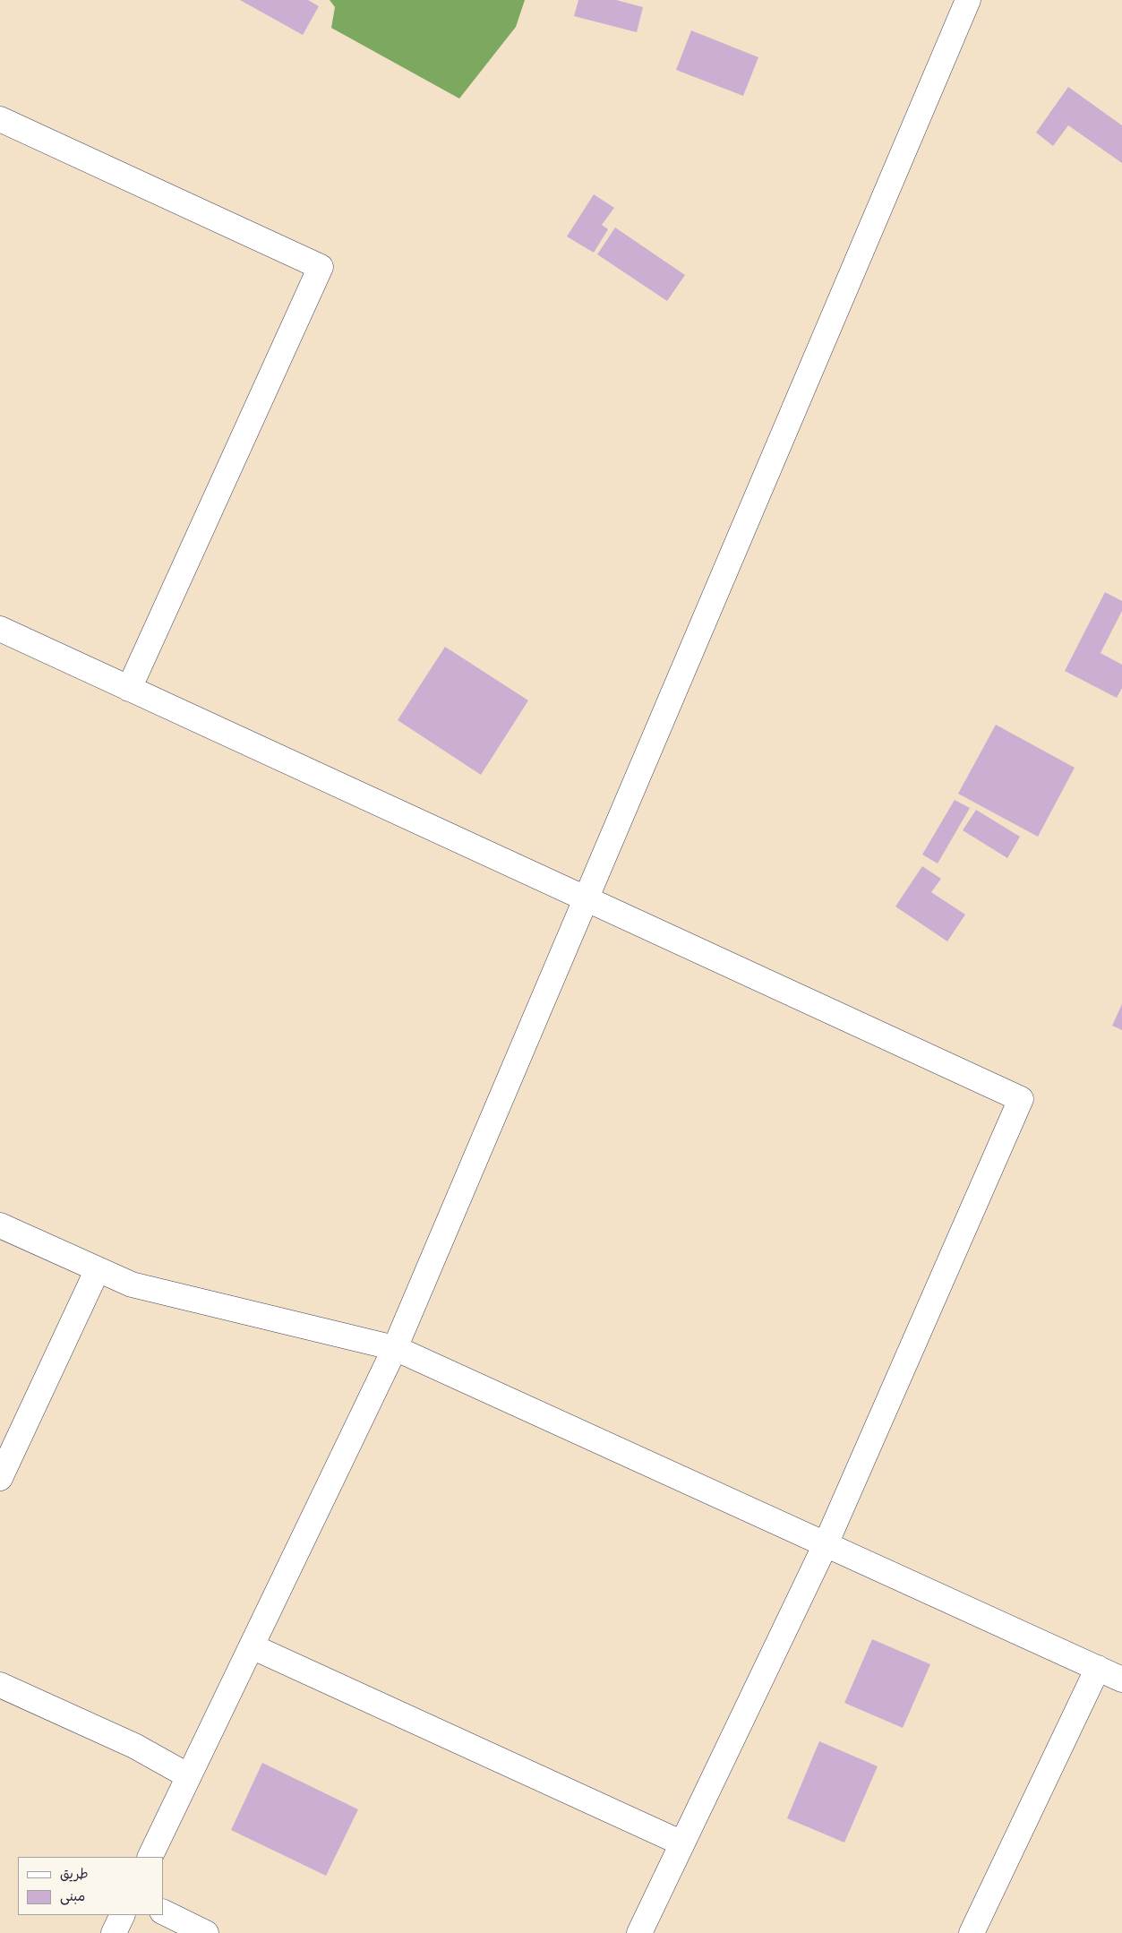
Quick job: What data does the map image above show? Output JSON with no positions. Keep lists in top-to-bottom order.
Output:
{
  "legend": ["طريق", "مبنى"]
}
